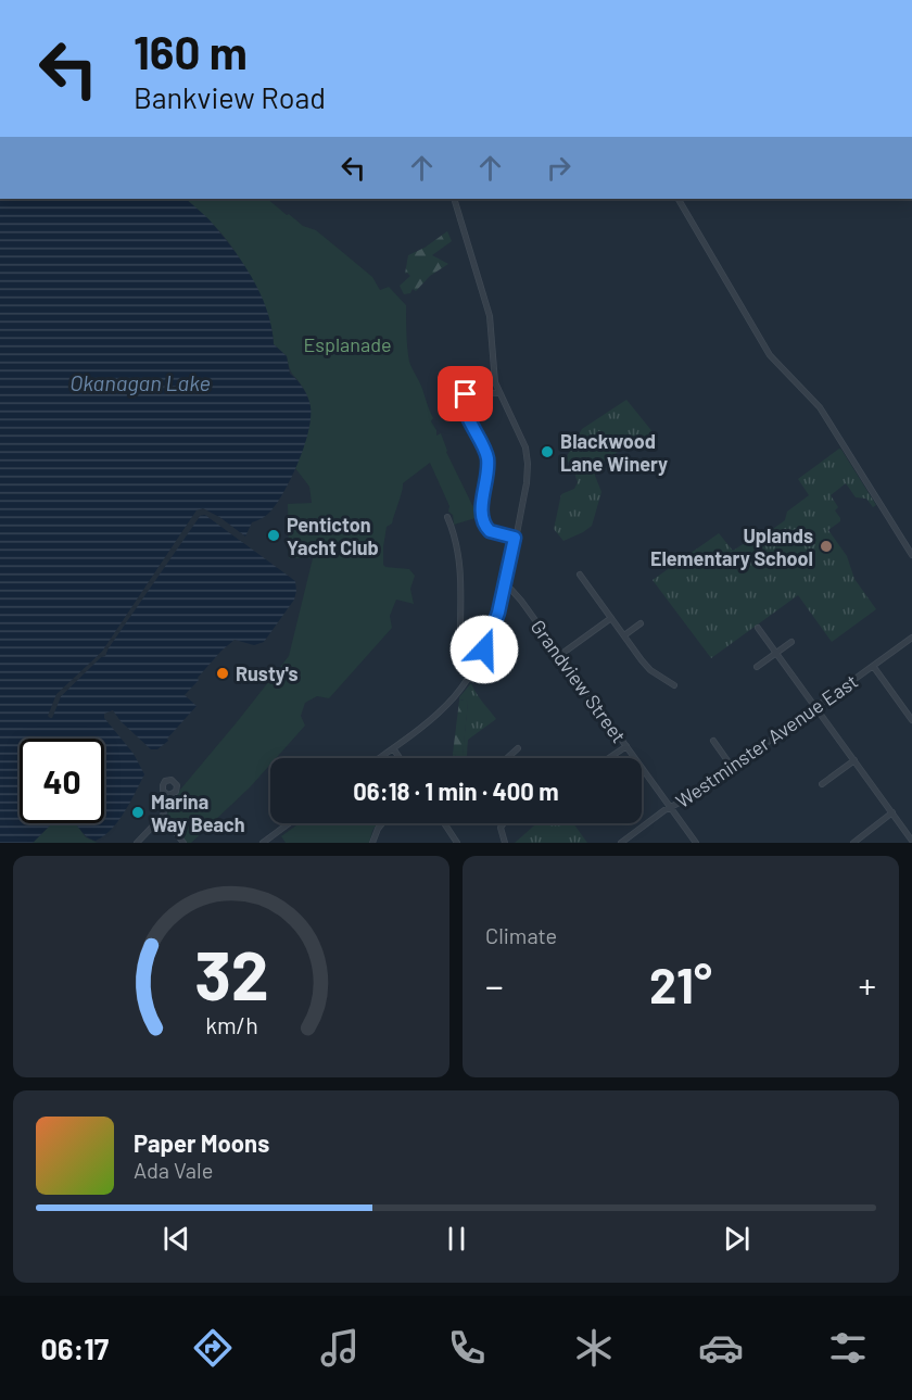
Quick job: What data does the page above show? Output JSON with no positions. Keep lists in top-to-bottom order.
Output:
{
  "streets": {
    "street": ["Grandview Street", "Westminster Avenue East"]
  },
  "crossings": [
    ["Grandview Street", "Westminster Avenue East"]
  ],
  "water": ["Okanagan Lake"],
  "parks": ["Esplanade"],
  "places": [
    "Blackwood Lane Winery",
    "Penticton Yacht Club",
    "Uplands Elementary School",
    "Rusty's",
    "Marina Way Beach"
  ],
  "page": {
    "turn": ["160 m", "Bankview Road"],
    "limit": "40",
    "trip": "06:18 · 1 min · 400 m",
    "tile": "Climate",
    "heat": ["−", "21°", "+"],
    "song": ["Paper Moons", "Ada Vale"],
    "tabs": "06:17",
    "gauge": ["32", "km/h"]
  }
}
